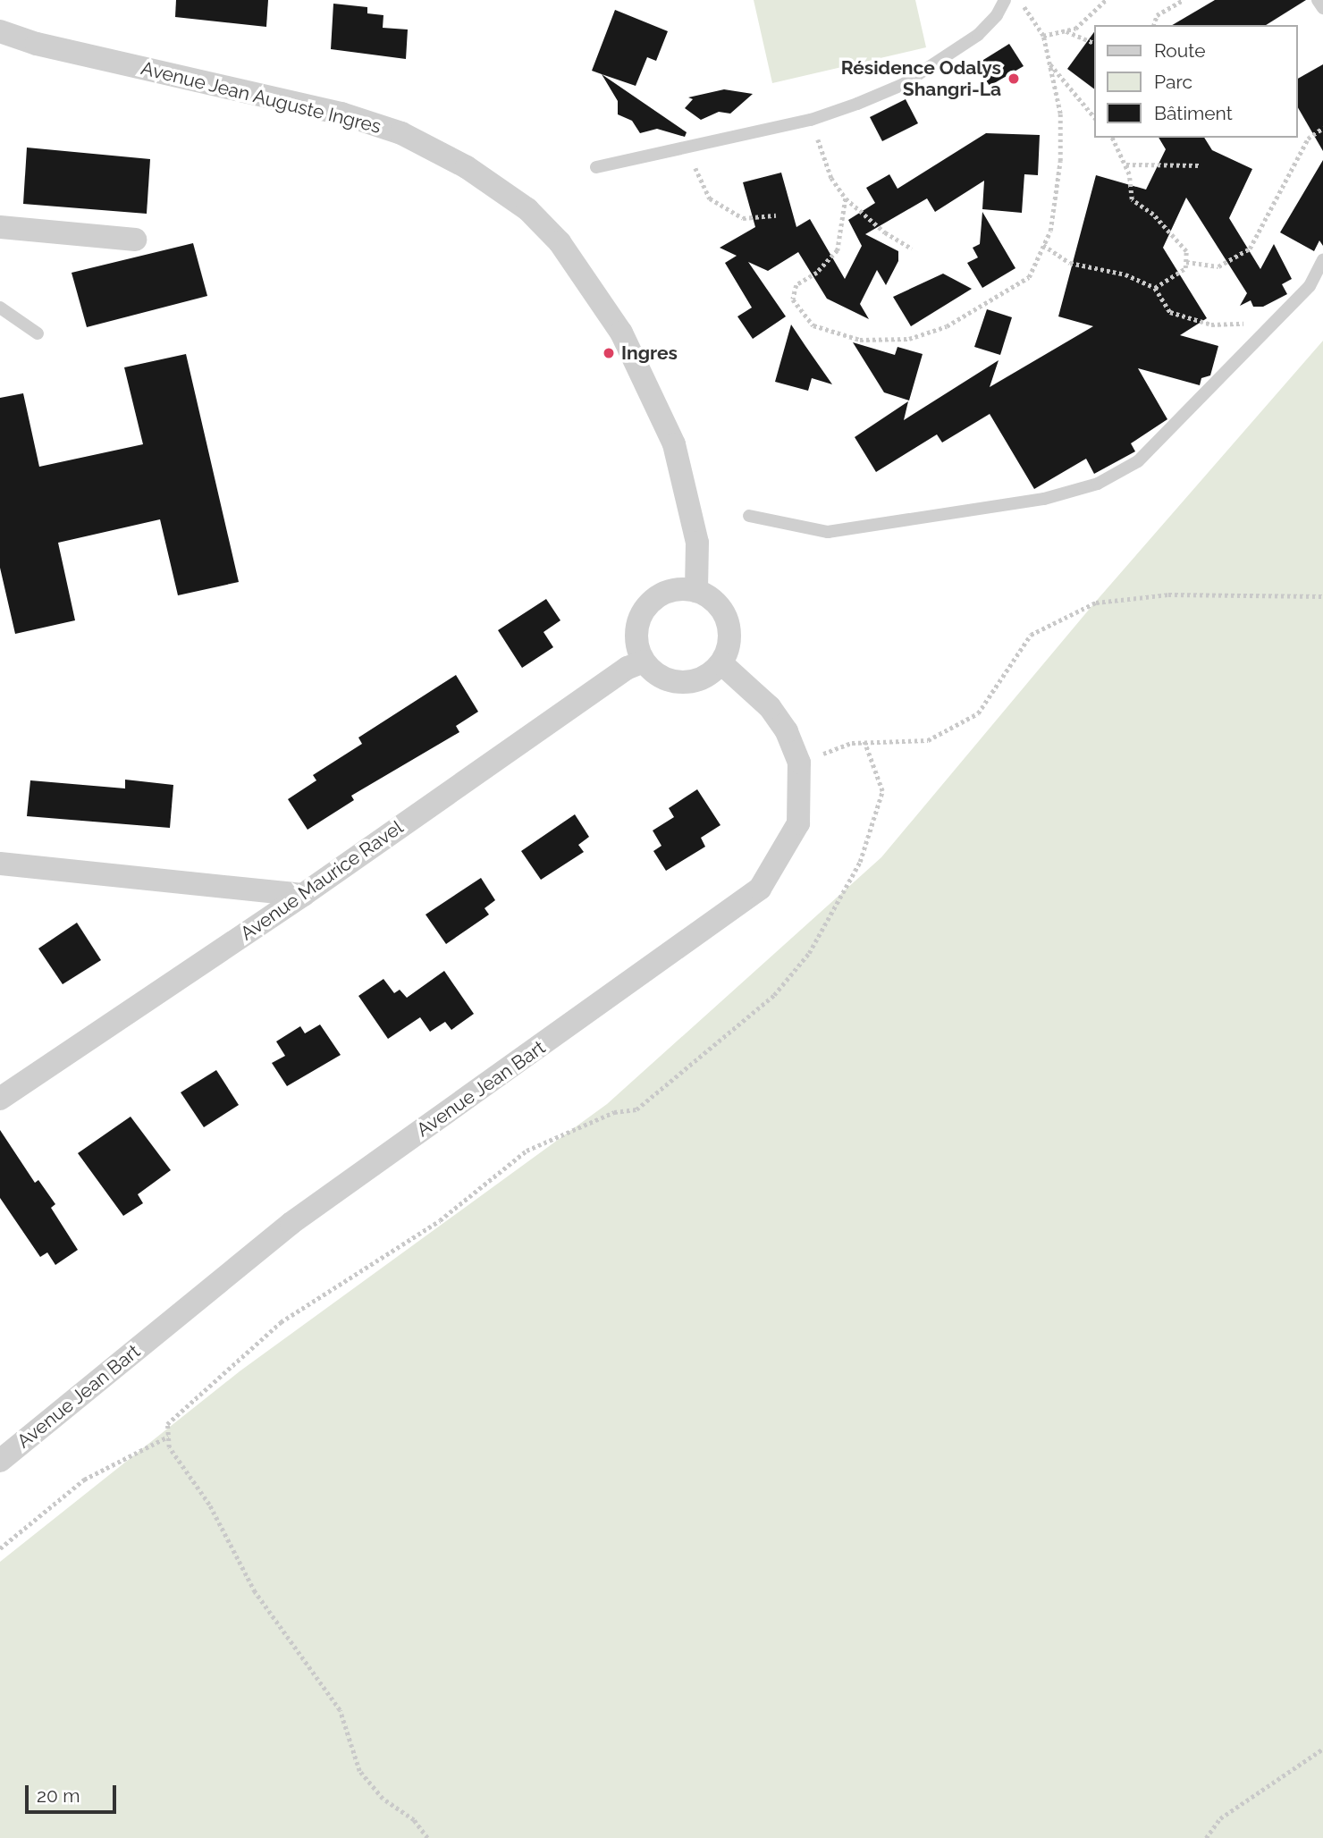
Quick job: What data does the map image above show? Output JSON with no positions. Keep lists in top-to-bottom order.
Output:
{
  "streets": {
    "street": ["Avenue Jean Auguste Ingres", "Avenue Maurice Ravel", "Avenue Jean Bart"]
  },
  "crossings": [
    ["Avenue Jean Auguste Ingres", "Avenue Maurice Ravel"],
    ["Avenue Jean Auguste Ingres", "Avenue Jean Bart"],
    ["Avenue Maurice Ravel", "Avenue Jean Bart"]
  ],
  "places": ["Résidence Odalys Shangri-La", "Ingres"],
  "legend": ["Route", "Parc", "Bâtiment"],
  "scale_bar": "20 m"
}
